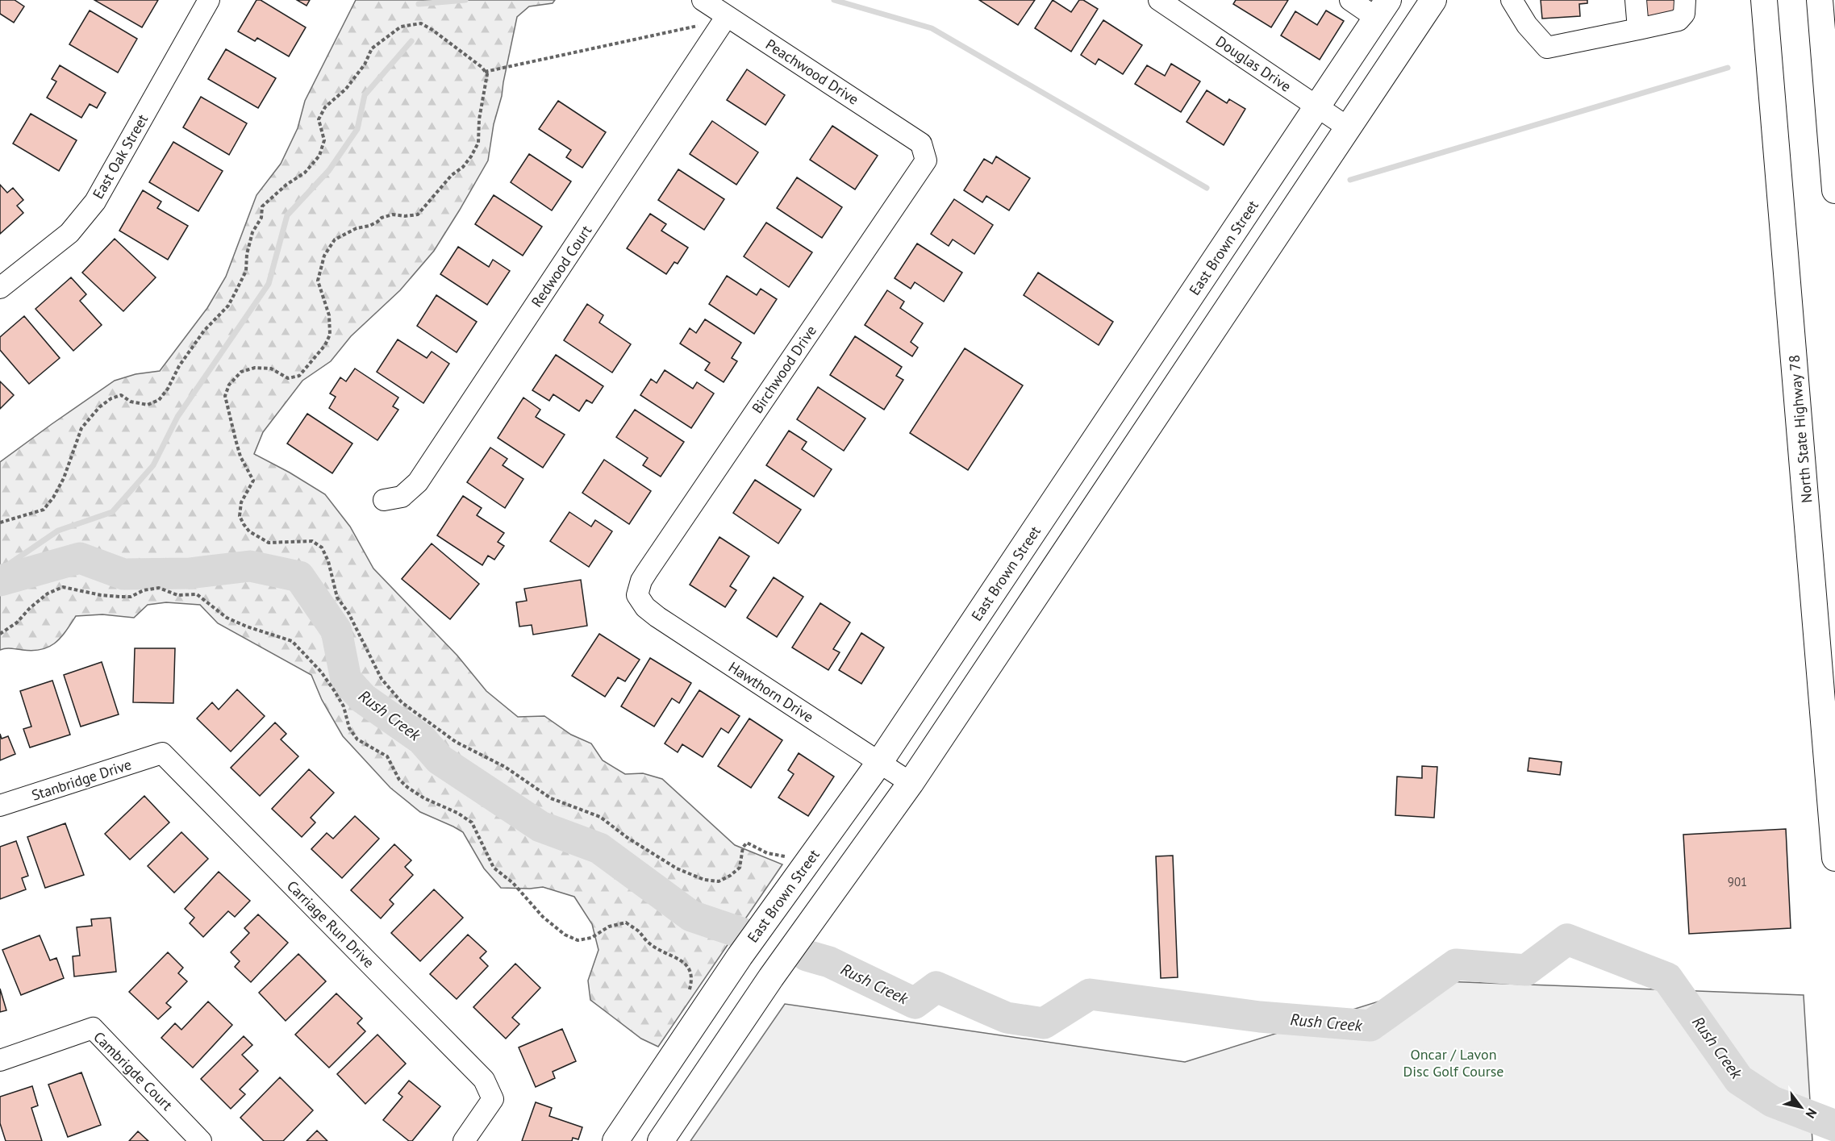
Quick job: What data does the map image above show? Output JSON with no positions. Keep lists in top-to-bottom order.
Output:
{
  "streets": {
    "main road": ["East Brown Street", "North State Highway 78"],
    "street": [
      "Douglas Drive",
      "Peachwood Drive",
      "East Oak Street",
      "Redwood Court",
      "Birchwood Drive",
      "Hawthorn Drive",
      "Stanbridge Drive",
      "Carriage Run Drive",
      "Cambrigde Court"
    ]
  },
  "crossings": [
    ["Douglas Drive", "East Brown Street"],
    ["Peachwood Drive", "Redwood Court"],
    ["Peachwood Drive", "Birchwood Drive"],
    ["East Brown Street", "Hawthorn Drive"],
    ["Birchwood Drive", "Hawthorn Drive"],
    ["Stanbridge Drive", "Carriage Run Drive"]
  ],
  "water": ["Rush Creek"],
  "parks": ["Oncar / Lavon Disc Golf Course"],
  "house_numbers": ["901"],
  "north": "bottom right"
}
